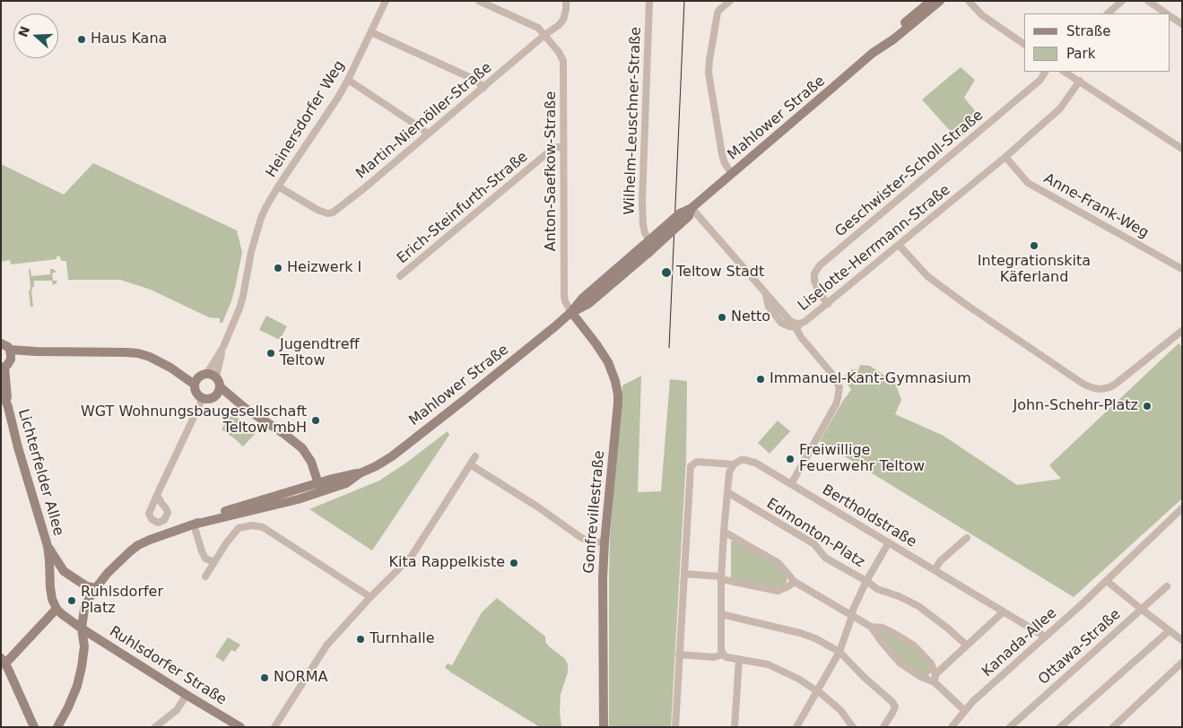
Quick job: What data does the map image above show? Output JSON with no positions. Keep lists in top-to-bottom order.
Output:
{
  "streets": {
    "main road": [
      "Mahlower Straße",
      "Lichterfelder Allee",
      "Gonfrevillestraße",
      "Ruhlsdorfer Straße"
    ],
    "street": [
      "Heinersdorfer Weg",
      "Martin-Niemöller-Straße",
      "Wilhelm-Leuschner-Straße",
      "Anton-Saefkow-Straße",
      "Geschwister-Scholl-Straße",
      "Anne-Frank-Weg",
      "Erich-Steinfurth-Straße",
      "Liselotte-Herrmann-Straße",
      "Bertholdstraße",
      "Edmonton-Platz",
      "Kanada-Allee",
      "Ottawa-Straße"
    ]
  },
  "crossings": [
    ["Mahlower Straße", "Wilhelm-Leuschner-Straße"],
    ["Mahlower Straße", "Anton-Saefkow-Straße"],
    ["Mahlower Straße", "Liselotte-Herrmann-Straße"],
    ["Mahlower Straße", "Gonfrevillestraße"],
    ["Mahlower Straße", "Ruhlsdorfer Straße"],
    ["Heinersdorfer Weg", "Martin-Niemöller-Straße"],
    ["Martin-Niemöller-Straße", "Anton-Saefkow-Straße"],
    ["Anton-Saefkow-Straße", "Erich-Steinfurth-Straße"],
    ["Anton-Saefkow-Straße", "Gonfrevillestraße"],
    ["Geschwister-Scholl-Straße", "Liselotte-Herrmann-Straße"],
    ["Anne-Frank-Weg", "Liselotte-Herrmann-Straße"],
    ["Bertholdstraße", "Kanada-Allee"]
  ],
  "places": [
    "Haus Kana",
    "Integrationskita Käferland",
    "Heizwerk I",
    "Teltow Stadt",
    "Netto",
    "Jugendtreff Teltow",
    "Immanuel-Kant-Gymnasium",
    "John-Schehr-Platz",
    "WGT Wohnungsbaugesellschaft Teltow mbH",
    "Freiwillige Feuerwehr Teltow",
    "Kita Rappelkiste",
    "Ruhlsdorfer Platz",
    "Turnhalle",
    "NORMA"
  ],
  "legend": ["Straße", "Park"],
  "north": "left"
}
